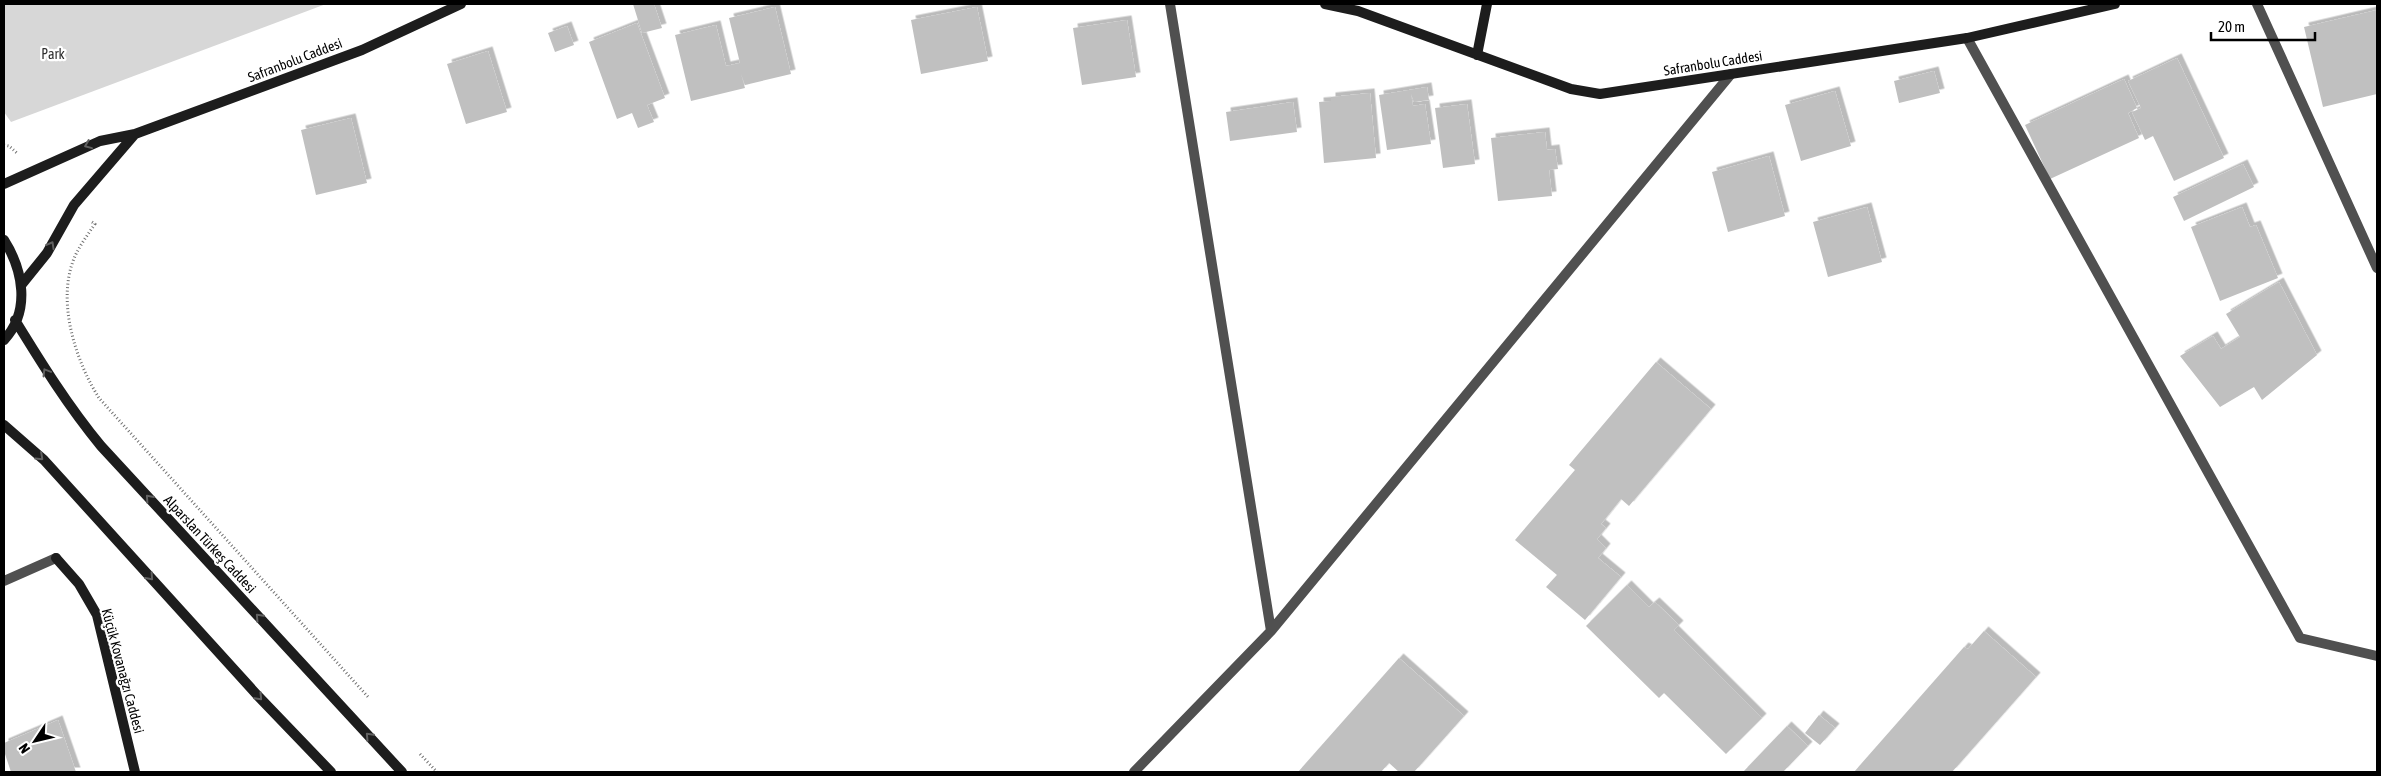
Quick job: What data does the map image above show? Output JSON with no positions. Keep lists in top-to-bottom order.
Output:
{
  "streets": {
    "street": ["Safranbolu Caddesi", "Alparslan Türkeş Caddesi", "Küçük Kovanağzı Caddesi"]
  },
  "parks": ["Park"],
  "scale_bar": "20 m",
  "north": "bottom left"
}
